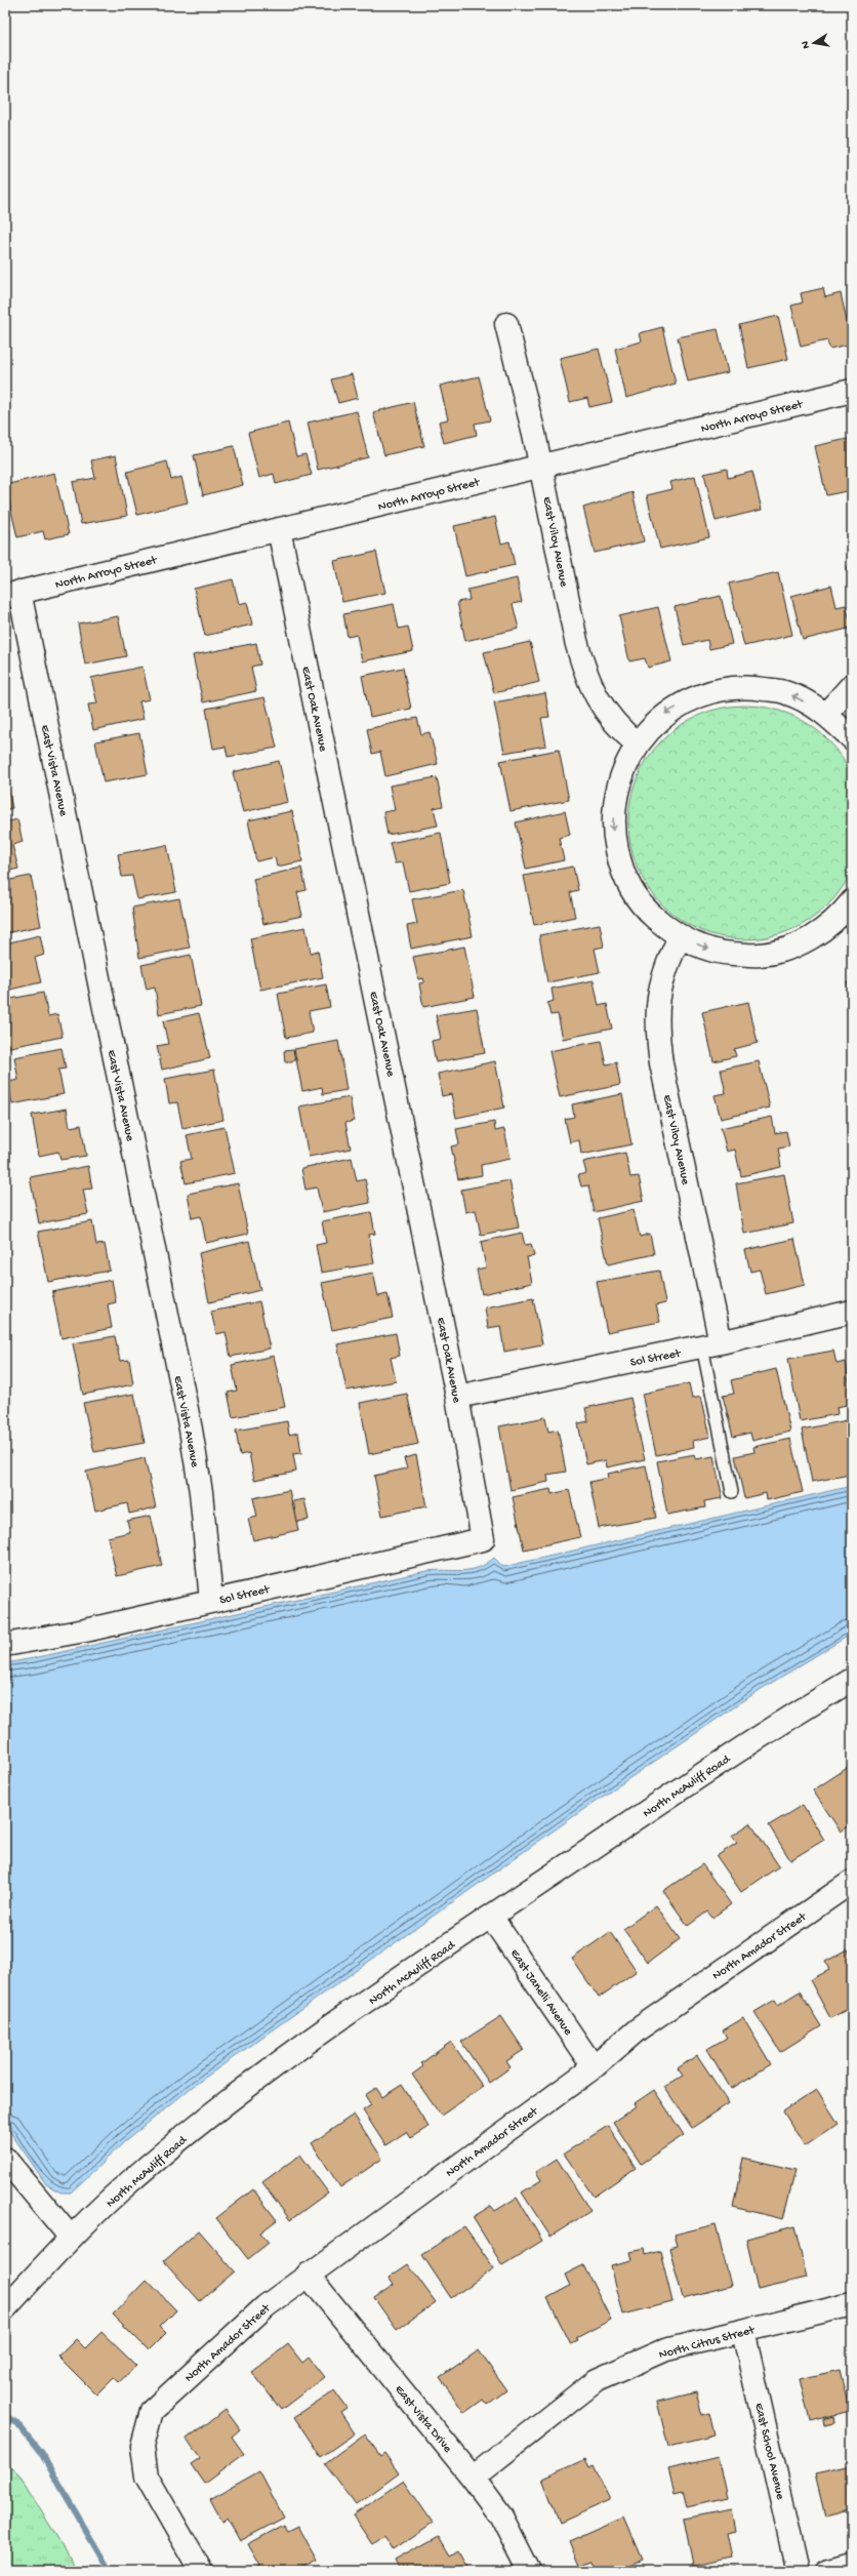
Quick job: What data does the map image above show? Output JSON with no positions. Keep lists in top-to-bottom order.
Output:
{
  "streets": {
    "street": [
      "North Arroyo Street",
      "East Viloy Avenue",
      "East Oak Avenue",
      "East Vista Avenue",
      "Sol Street",
      "North McAuliff Road",
      "North Amador Street",
      "East Janelli Avenue",
      "North Citrus Street",
      "East Vista Drive",
      "East School Avenue"
    ]
  },
  "crossings": [
    ["North Arroyo Street", "East Viloy Avenue"],
    ["North Arroyo Street", "East Oak Avenue"],
    ["North Arroyo Street", "East Vista Avenue"],
    ["East Viloy Avenue", "Sol Street"],
    ["East Oak Avenue", "Sol Street"],
    ["East Vista Avenue", "Sol Street"],
    ["North McAuliff Road", "East Janelli Avenue"],
    ["North Amador Street", "East Janelli Avenue"],
    ["North Amador Street", "East Vista Drive"],
    ["North Citrus Street", "East Vista Drive"],
    ["North Citrus Street", "East School Avenue"]
  ],
  "north": "left"
}
